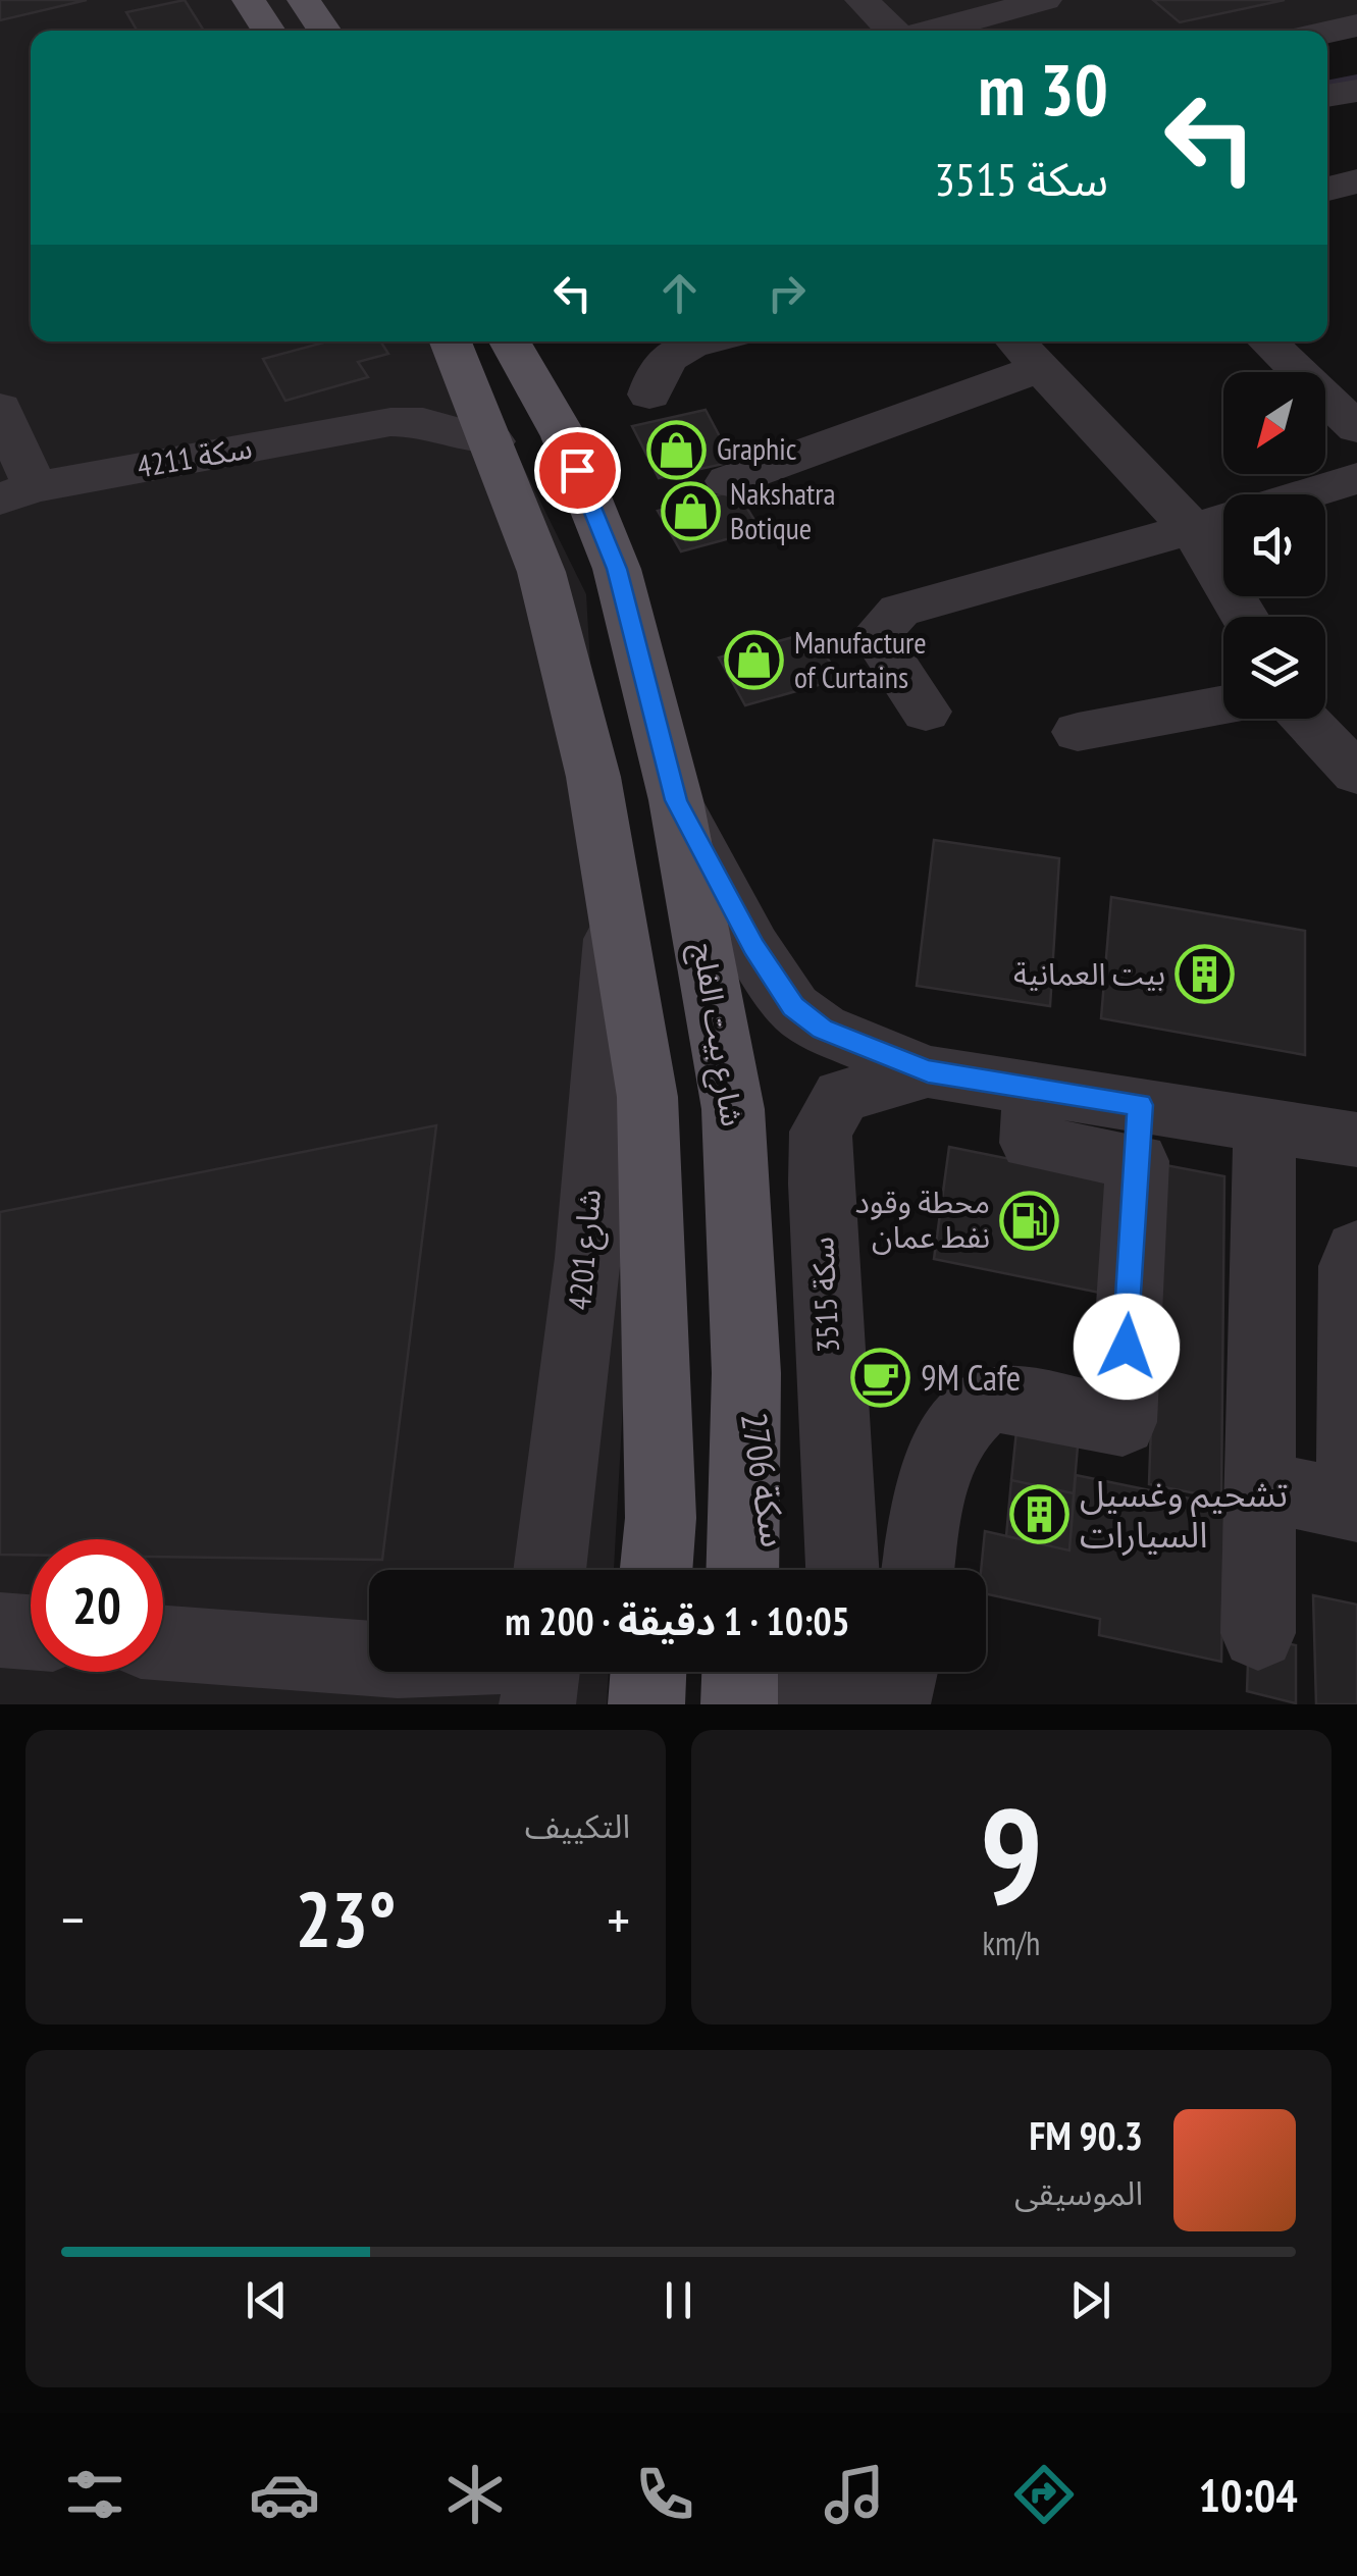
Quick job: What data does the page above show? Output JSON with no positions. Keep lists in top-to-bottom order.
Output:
{
  "streets": {
    "main road": ["شارع بيت الفلج"],
    "street": [
      "سكة 4211",
      "شارع 4201",
      "سكة 3515",
      "سكة 2706"
    ]
  },
  "crossings": [
    ["سكة 4211", "شارع بيت الفلج"],
    ["شارع بيت الفلج", "سكة 3515"],
    ["شارع بيت الفلج", "سكة 2706"]
  ],
  "places": {
    "shop": ["Graphic", "Nakshatra Botique", "Manufacture of Curtains"],
    "building": ["بيت العمانية", "تشحيم وغسيل السيارات"],
    "fuel station": ["محطة وقود نفط عمان"],
    "cafe": ["9M Cafe"]
  },
  "north": "bottom left",
  "page": {
    "turn": ["30 m", "سكة 3515"],
    "limit": "20",
    "trip": "10:05 · 1 دقيقة · 200 m",
    "tile": [
      ["9", "km/h"],
      "التكييف"
    ],
    "heat": ["−", "23°", "+"],
    "song": ["90.3 FM", "الموسيقى"],
    "tabs": "10:04"
  }
}
